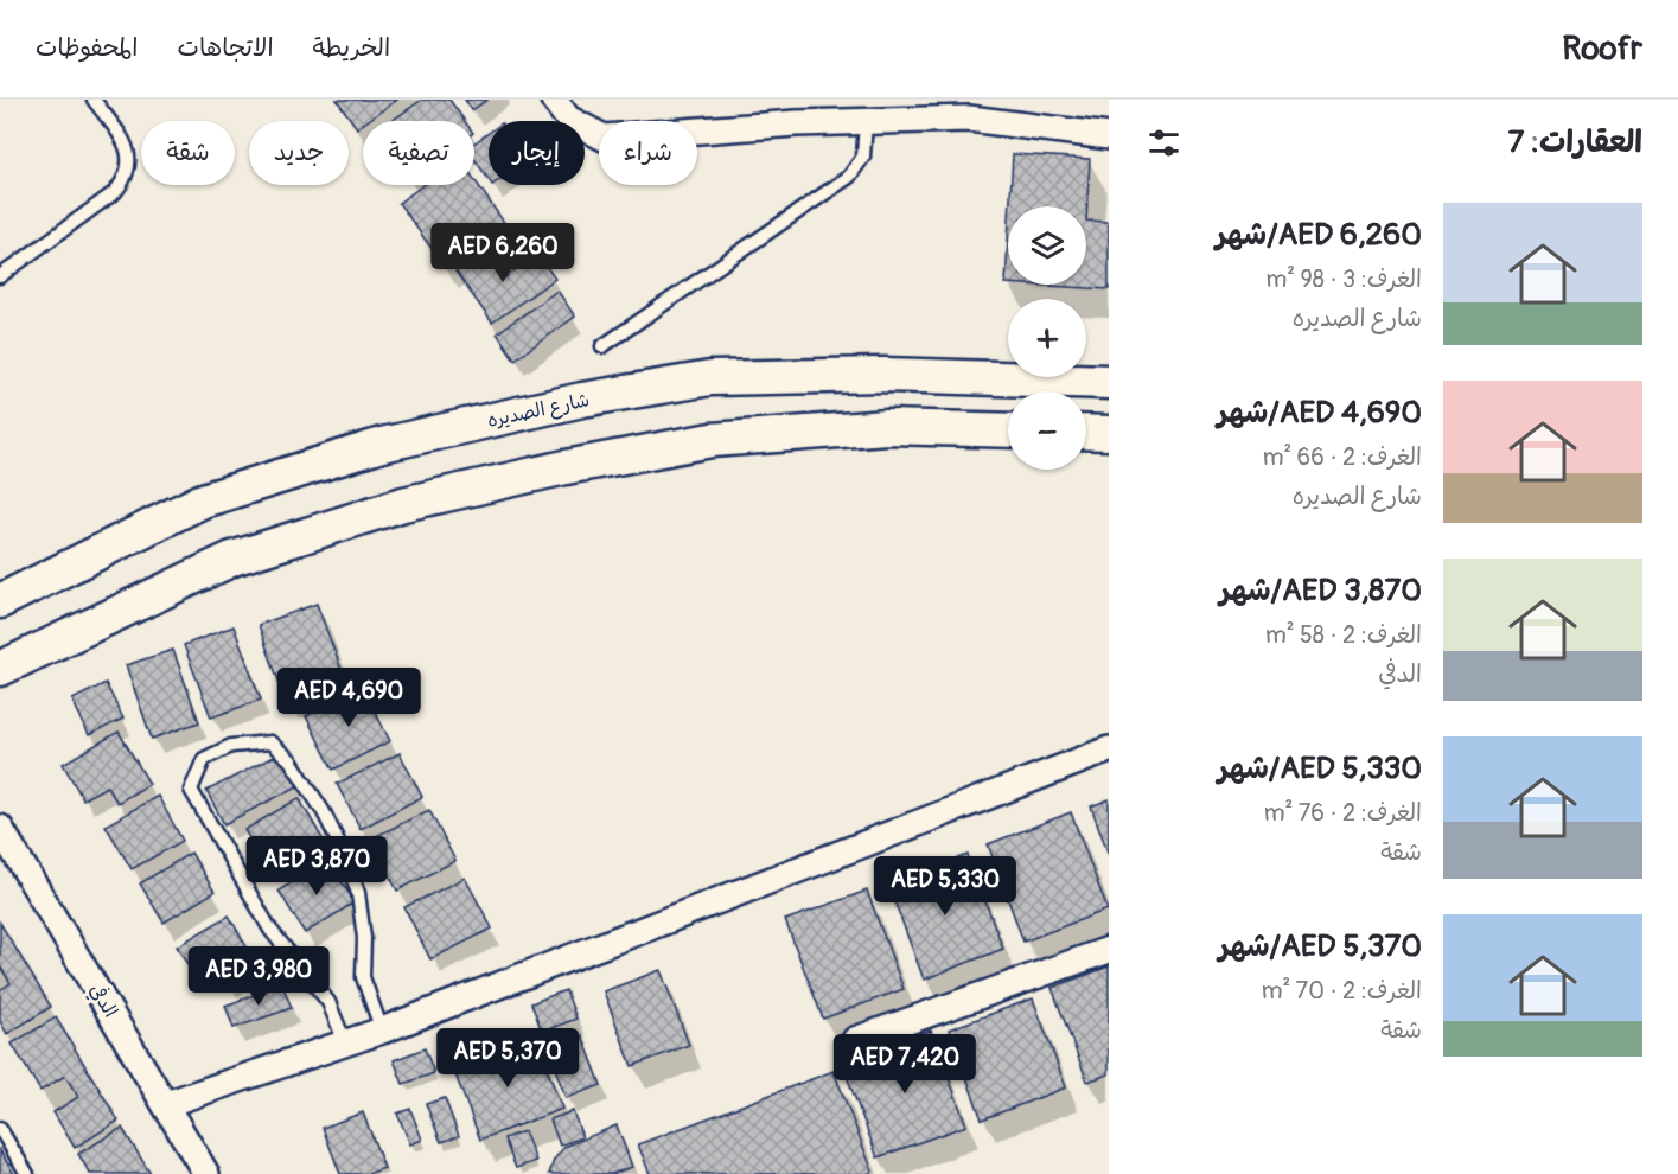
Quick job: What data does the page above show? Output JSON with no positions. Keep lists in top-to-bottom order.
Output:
{
  "streets": {
    "main road": ["شارع الصديره"],
    "street": ["الدفي"]
  },
  "page": {
    "header": "Roofr",
    "nav": ["الخريطة", "الاتجاهات", "المحفوظات"],
    "heading": "العقارات: 7",
    "chip": [
      "شراء",
      "إيجار",
      "تصفية",
      "جديد",
      "شقة"
    ],
    "list": [
      {
        "name": "AED 6,260/شهر",
        "note": "الغرف: 3 · 98 m² · شارع الصديره"
      },
      {
        "name": "AED 4,690/شهر",
        "note": "الغرف: 2 · 66 m² · شارع الصديره"
      },
      {
        "name": "AED 3,870/شهر",
        "note": "الغرف: 2 · 58 m² · الدفي"
      },
      {
        "name": "AED 5,330/شهر",
        "note": "الغرف: 2 · 76 m² · شقة"
      },
      {
        "name": "AED 5,370/شهر",
        "note": "الغرف: 2 · 70 m² · شقة"
      }
    ],
    "map_buttons": ["+", "−"],
    "price": [
      "AED 6,260",
      "AED 4,690",
      "AED 3,870",
      "AED 5,330",
      "AED 3,980",
      "AED 5,370",
      "AED 7,420"
    ]
  }
}
